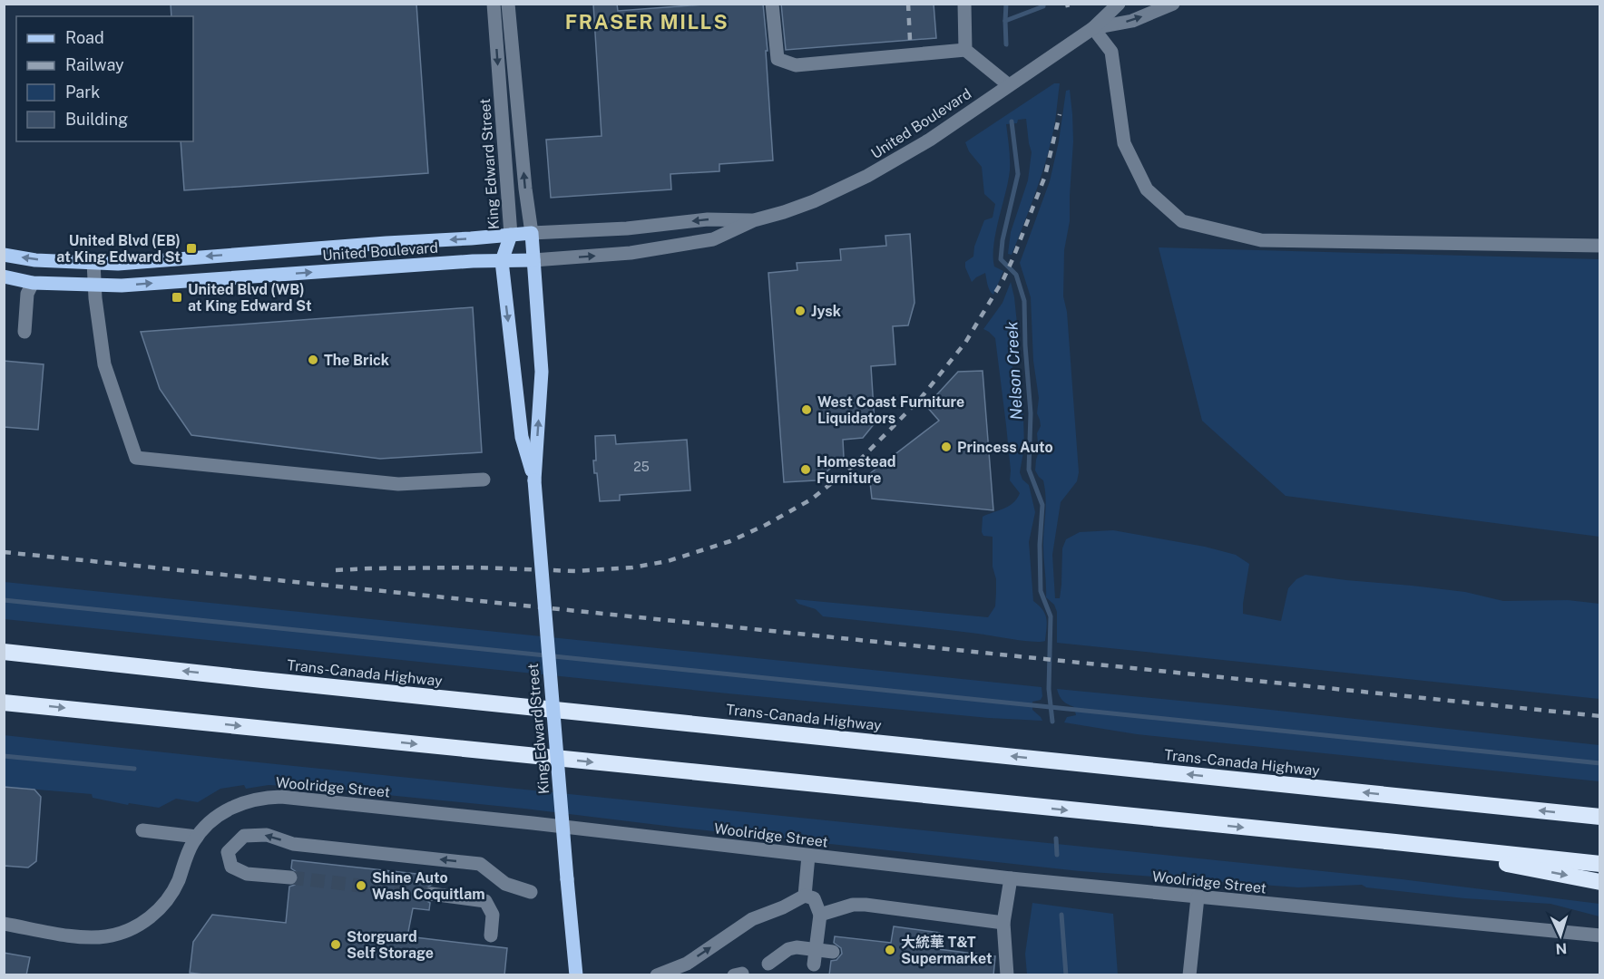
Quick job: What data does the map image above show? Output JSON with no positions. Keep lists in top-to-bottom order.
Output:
{
  "streets": {
    "highway": ["Trans-Canada Highway"],
    "main road": ["United Boulevard", "King Edward Street"],
    "street": ["Woolridge Street"]
  },
  "crossings": [
    ["United Boulevard", "King Edward Street"]
  ],
  "districts": ["FRASER MILLS"],
  "water": ["Nelson Creek"],
  "places": {
    "transit": ["United Blvd (EB) at King Edward St", "United Blvd (WB) at King Edward St"],
    "other": [
      "Jysk",
      "The Brick",
      "West Coast Furniture Liquidators",
      "Princess Auto",
      "Homestead Furniture",
      "Shine Auto Wash Coquitlam",
      "Storguard Self Storage",
      "大統華 T&T Supermarket"
    ]
  },
  "house_numbers": ["25"],
  "legend": [
    "Road",
    "Railway",
    "Park",
    "Building"
  ],
  "north": "bottom"
}
